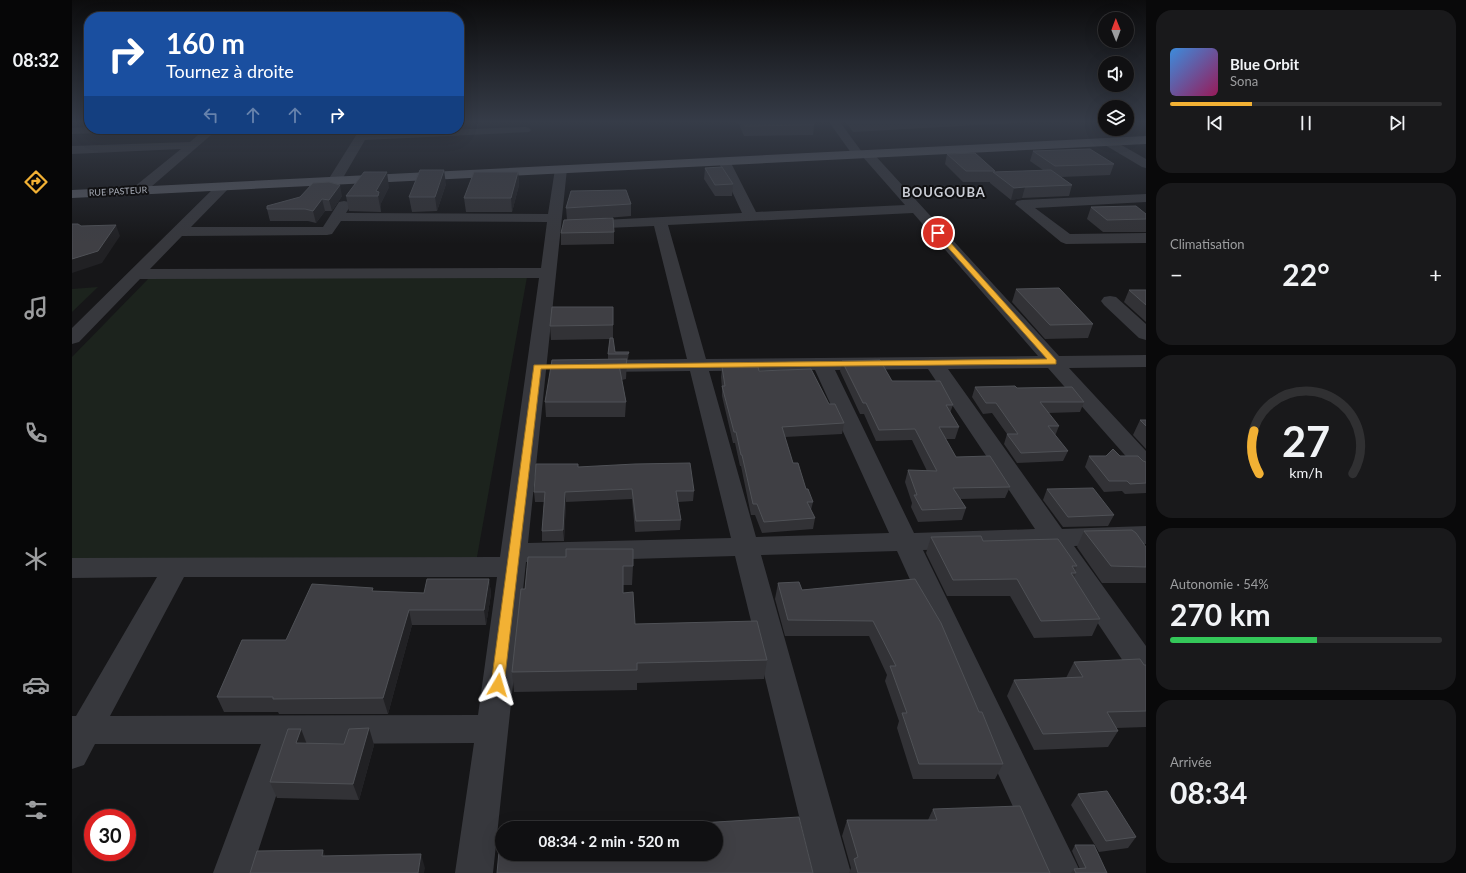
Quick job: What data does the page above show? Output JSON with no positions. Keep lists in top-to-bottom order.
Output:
{
  "streets": {
    "main road": ["RUE PASTEUR"]
  },
  "districts": ["BOUGOUBA"],
  "north": "top",
  "page": {
    "tabs": "08:32",
    "turn": ["160 m", "Tournez à droite"],
    "song": ["Blue Orbit", "Sona"],
    "tile": [
      "Climatisation",
      ["Autonomie · 54%", "270 km"],
      ["Arrivée", "08:34"]
    ],
    "heat": ["−", "22°", "+"],
    "limit": "30",
    "trip": "08:34 · 2 min · 520 m",
    "gauge": ["27", "km/h"]
  }
}
